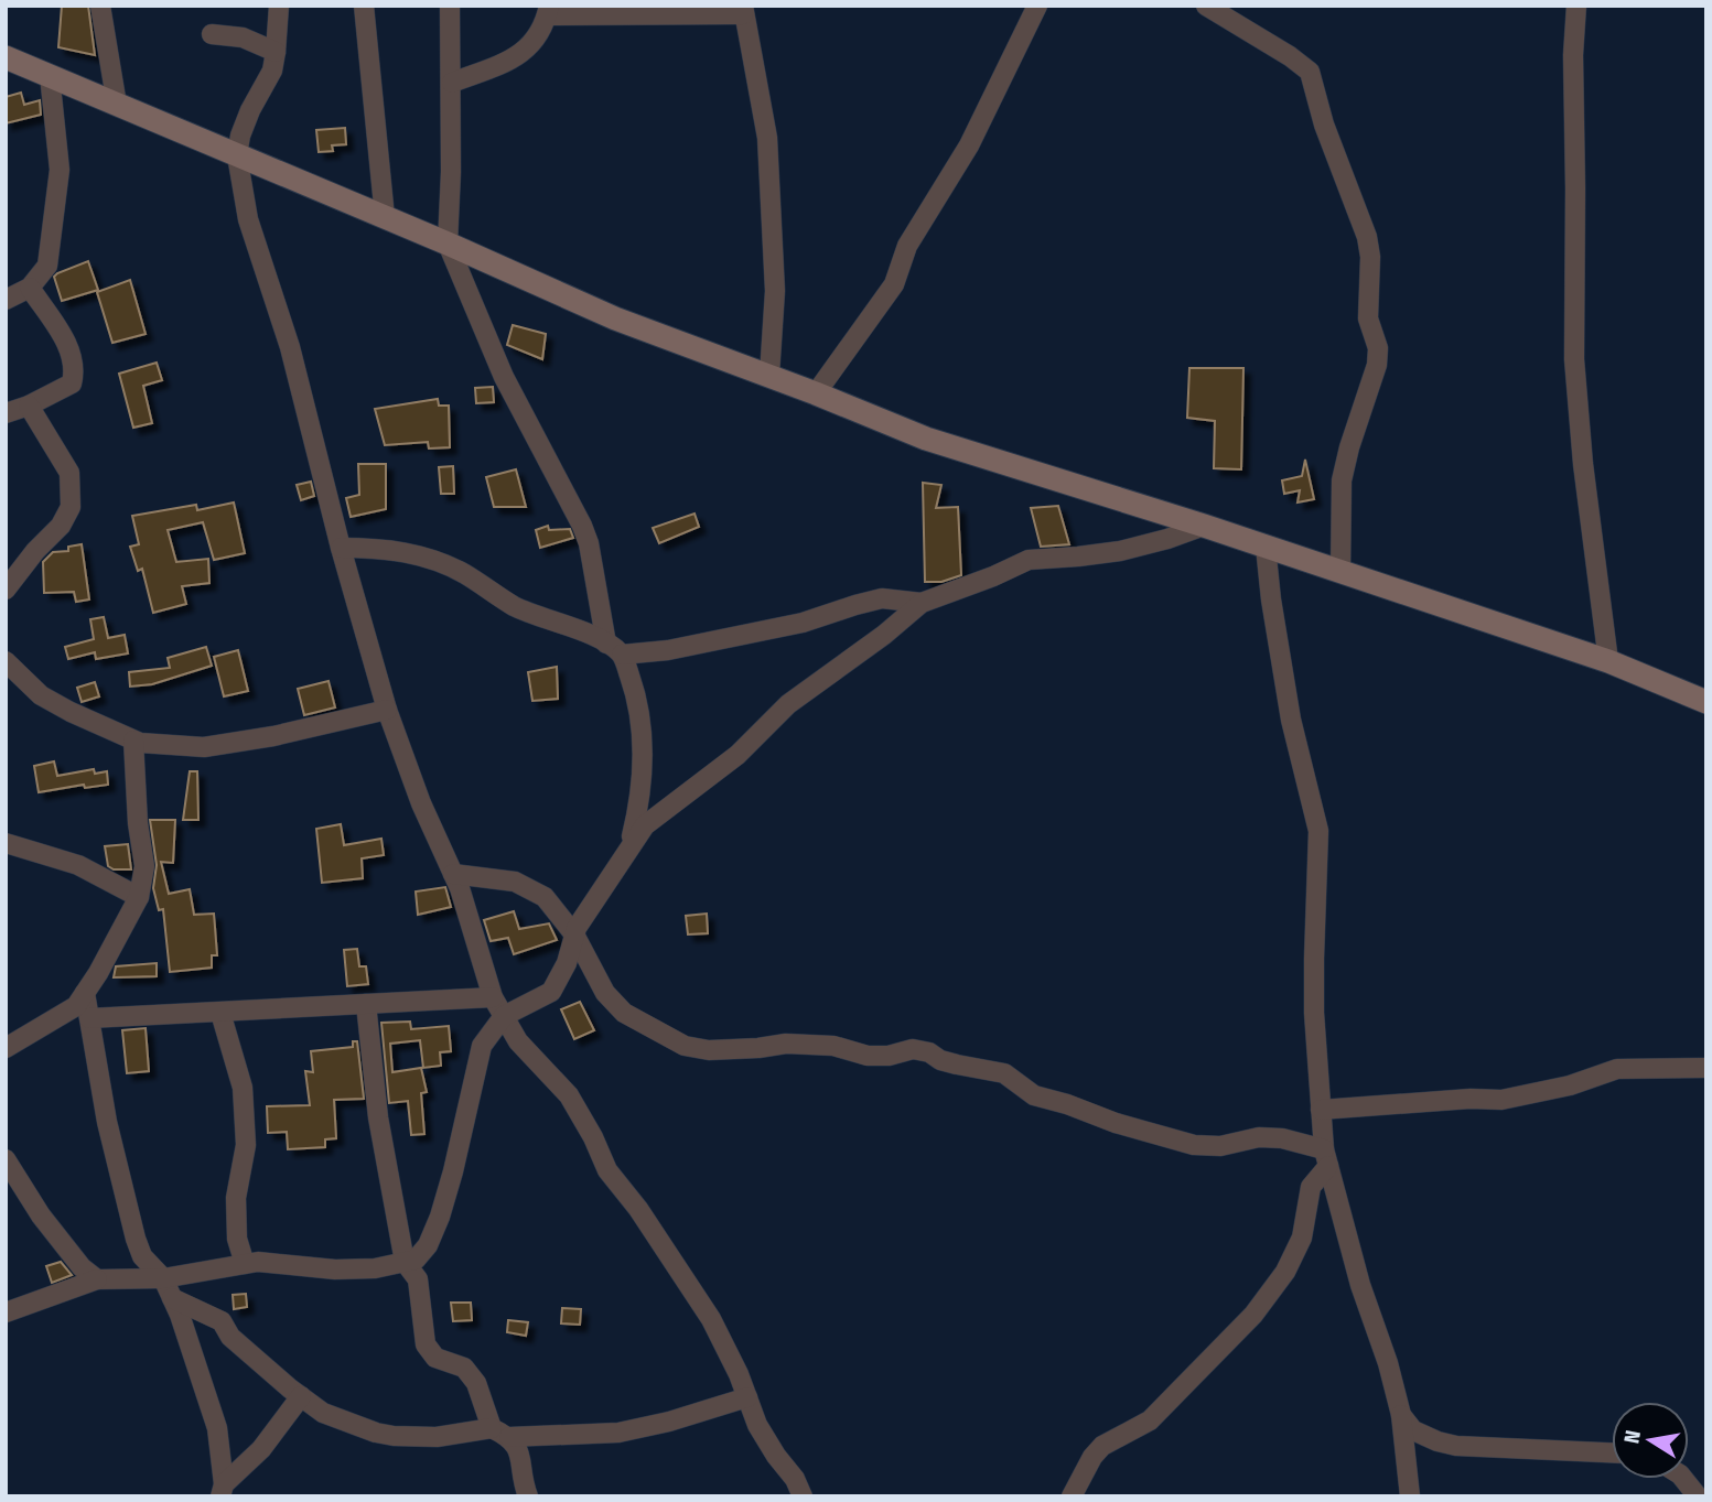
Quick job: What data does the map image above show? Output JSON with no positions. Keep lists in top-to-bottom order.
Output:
{
  "north": "left"
}
